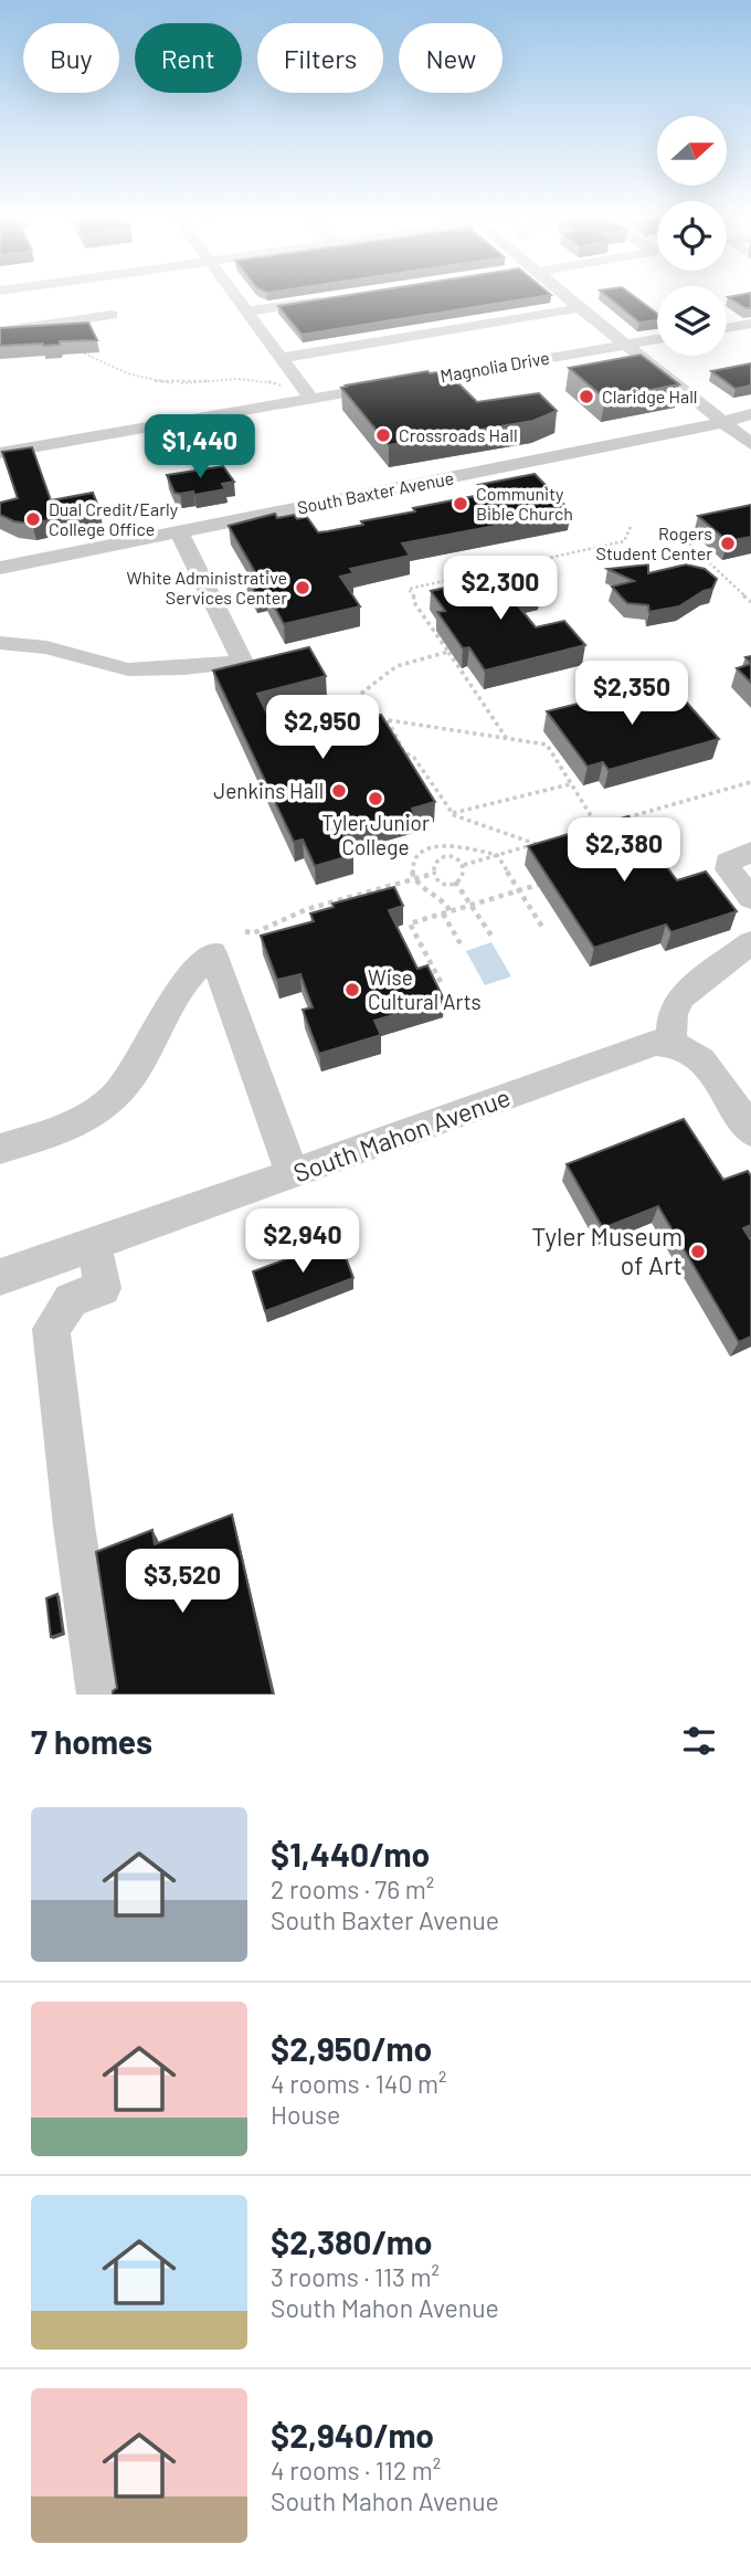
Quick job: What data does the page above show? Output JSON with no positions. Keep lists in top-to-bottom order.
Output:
{
  "streets": {
    "street": ["Magnolia Drive", "South Baxter Avenue", "South Mahon Avenue"]
  },
  "places": [
    "Claridge Hall",
    "Crossroads Hall",
    "Community Bible Church",
    "Dual Credit/Early College Office",
    "Rogers Student Center",
    "White Administrative Services Center",
    "Jenkins Hall",
    "Tyler Junior College",
    "Wise Cultural Arts",
    "Tyler Museum of Art"
  ],
  "north": "right",
  "page": {
    "chip": [
      "Buy",
      "Rent",
      "Filters",
      "New"
    ],
    "price": [
      "$1,440",
      "$2,300",
      "$2,350",
      "$2,950",
      "$2,380",
      "$2,940",
      "$3,520"
    ],
    "heading": "7 homes",
    "list": [
      {
        "name": "$1,440/mo",
        "note": "2 rooms · 76 m² · South Baxter Avenue"
      },
      {
        "name": "$2,950/mo",
        "note": "4 rooms · 140 m² · House"
      },
      {
        "name": "$2,380/mo",
        "note": "3 rooms · 113 m² · South Mahon Avenue"
      },
      {
        "name": "$2,940/mo",
        "note": "4 rooms · 112 m² · South Mahon Avenue"
      }
    ]
  }
}
